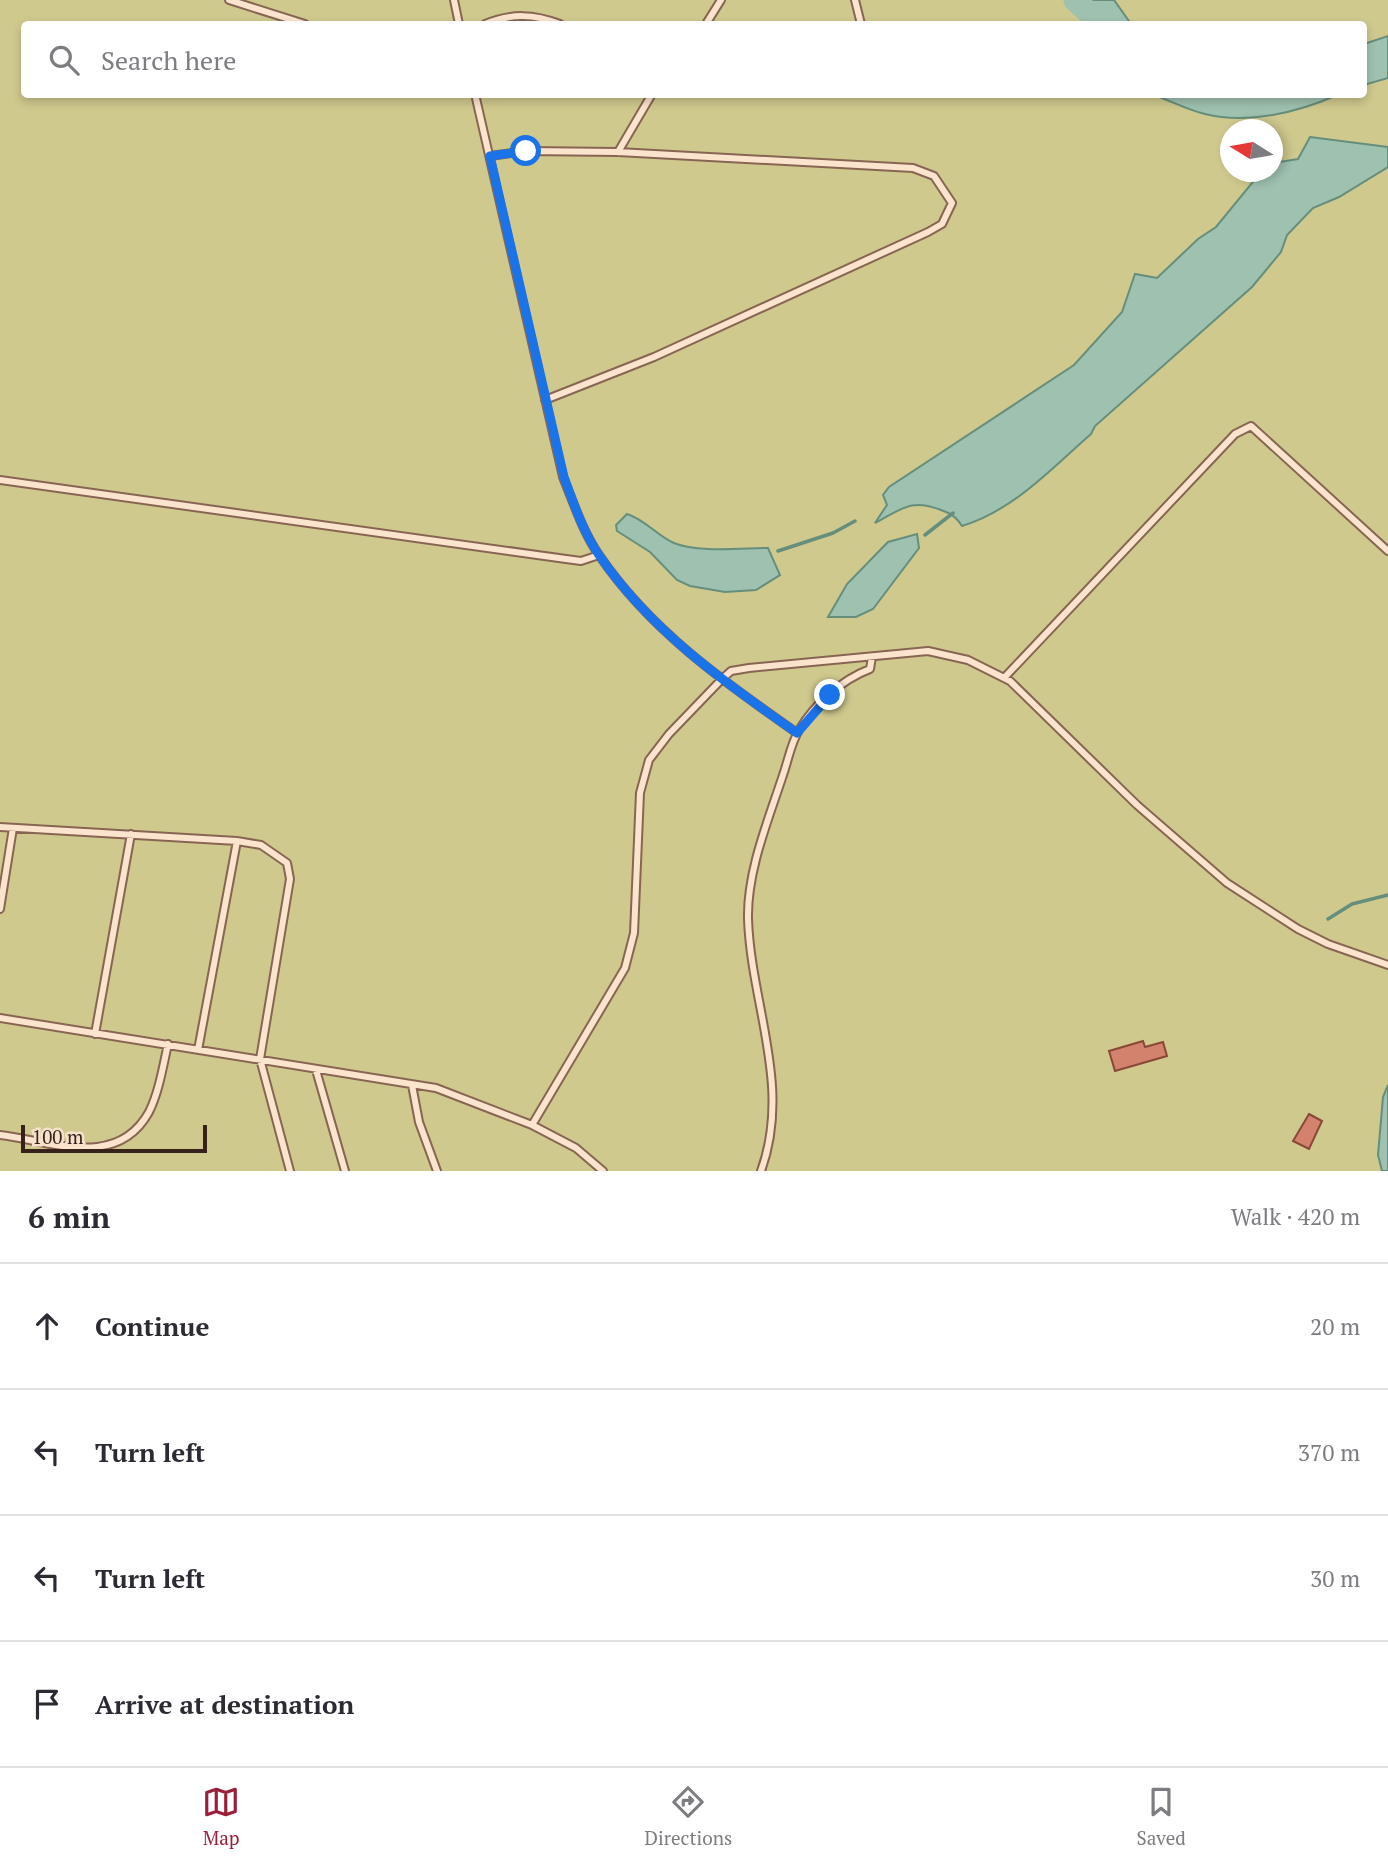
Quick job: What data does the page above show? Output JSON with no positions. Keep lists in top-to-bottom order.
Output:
{
  "scale_bar": "100 m",
  "north": "left",
  "page": {
    "search": "Search here",
    "scale": "100 m",
    "heading": ["6 min", "Walk · 420 m"],
    "list": [
      ["Continue", "20 m"],
      ["Turn left", "370 m"],
      ["Turn left", "30 m"],
      "Arrive at destination"
    ],
    "nav": ["Map", "Directions", "Saved"]
  }
}
